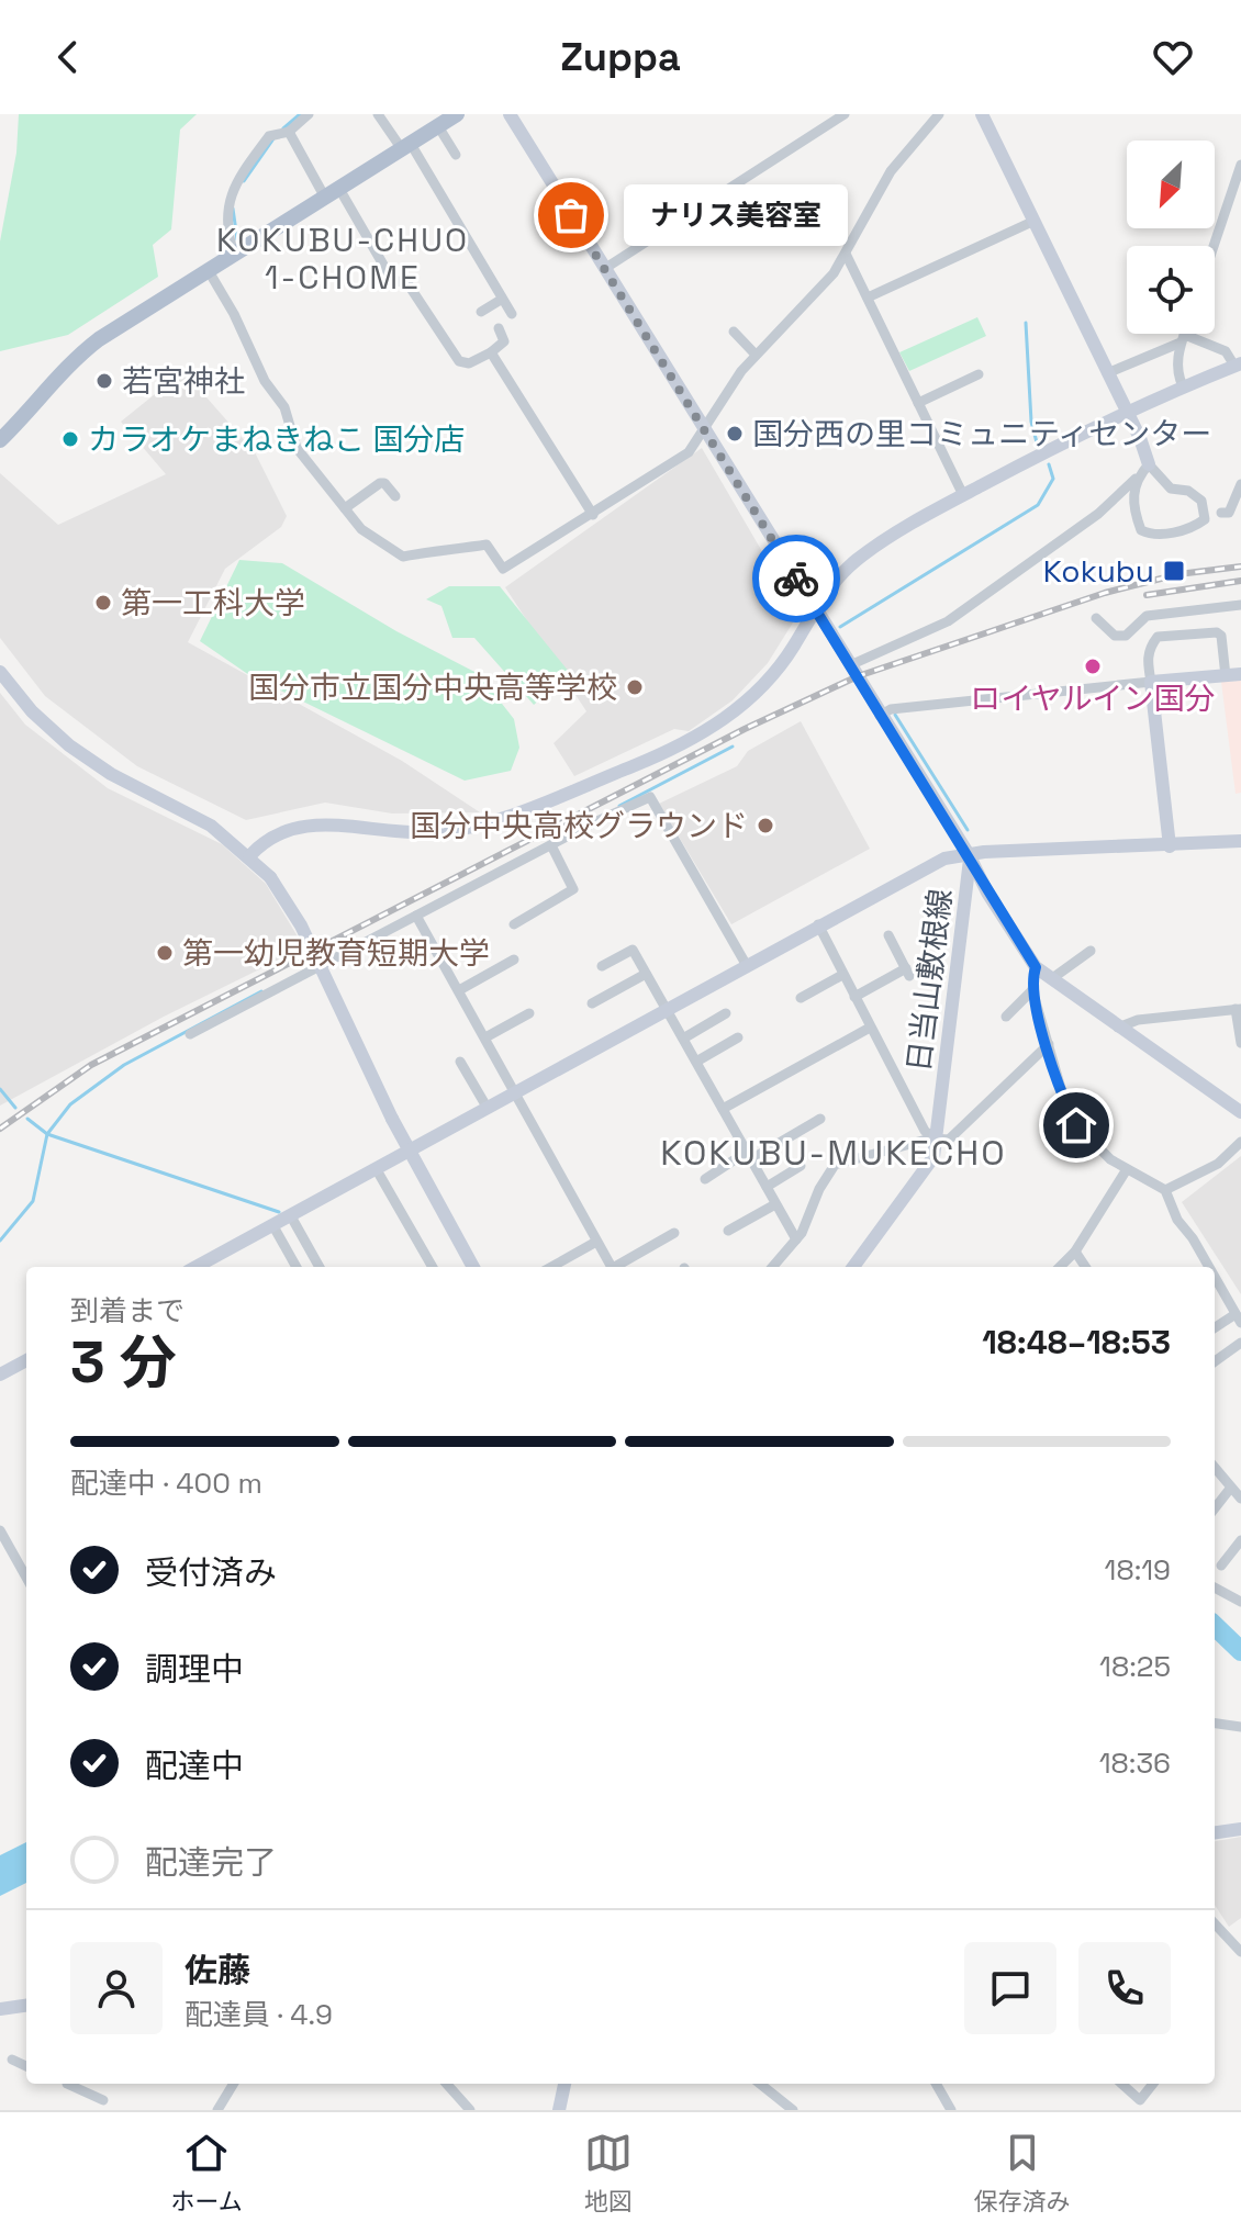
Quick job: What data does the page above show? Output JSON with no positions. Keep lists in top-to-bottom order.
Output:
{
  "streets": {
    "street": ["日当山敷根線"]
  },
  "districts": ["KOKUBU-CHUO 1-CHOME", "KOKUBU-MUKECHO"],
  "places": {
    "other": [
      "ナリス美容室",
      "若宮神社",
      "国分西の里コミュニティセンター",
      "カラオケまねきねこ 国分店",
      "第一工科大学",
      "ロイヤルイン国分",
      "国分市立国分中央高等学校",
      "国分中央高校グラウンド",
      "第一幼児教育短期大学"
    ],
    "transit": ["Kokubu"]
  },
  "north": "bottom left",
  "page": {
    "header": "Zuppa",
    "bubble": "ナリス美容室",
    "heading": ["3 分", "到着まで", "18:48–18:53"],
    "panel": ["佐藤", "配達員 · 4.9"],
    "bar": "配達中 · 400 m",
    "list": [
      ["受付済み", "18:19"],
      ["調理中", "18:25"],
      ["配達中", "18:36"],
      "配達完了"
    ],
    "tabs": ["ホーム", "地図", "保存済み"]
  }
}
